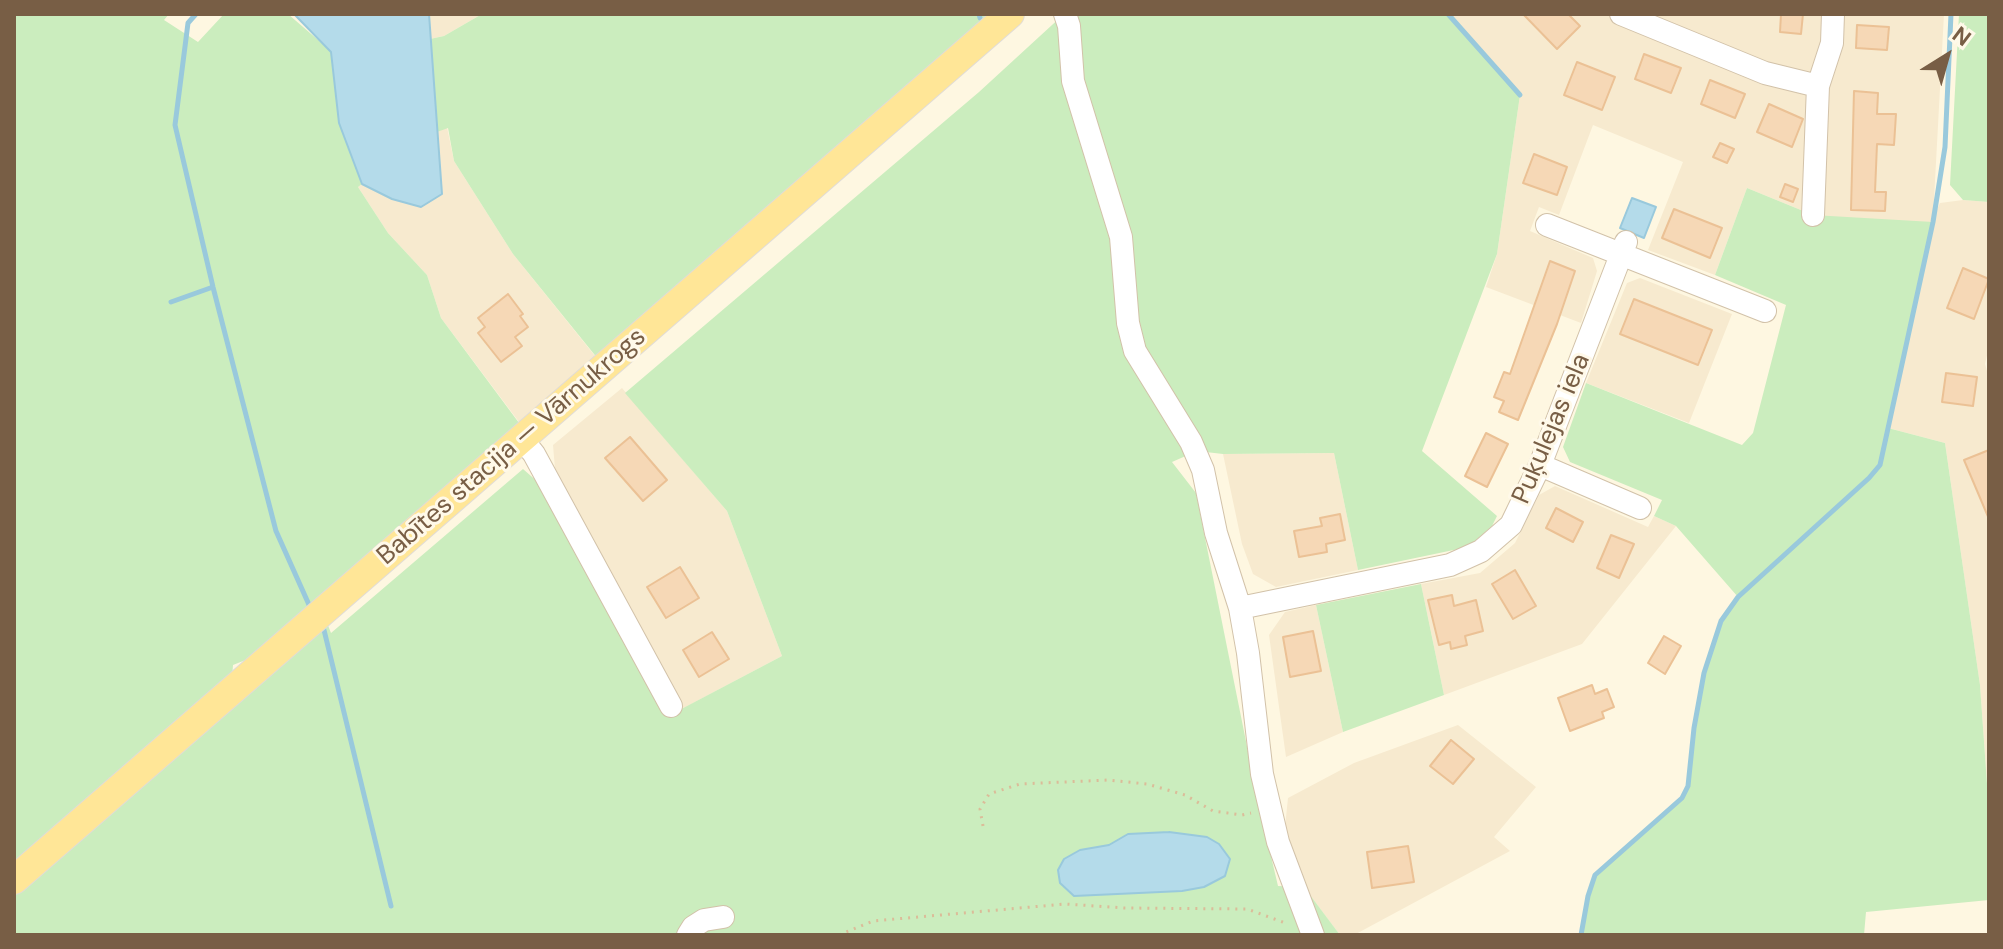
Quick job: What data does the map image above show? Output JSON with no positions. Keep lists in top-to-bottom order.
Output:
{
  "streets": {
    "main road": ["Babītes stacija — Vārnukrogs"],
    "street": ["Puķulejas iela"]
  },
  "north": "top right"
}
